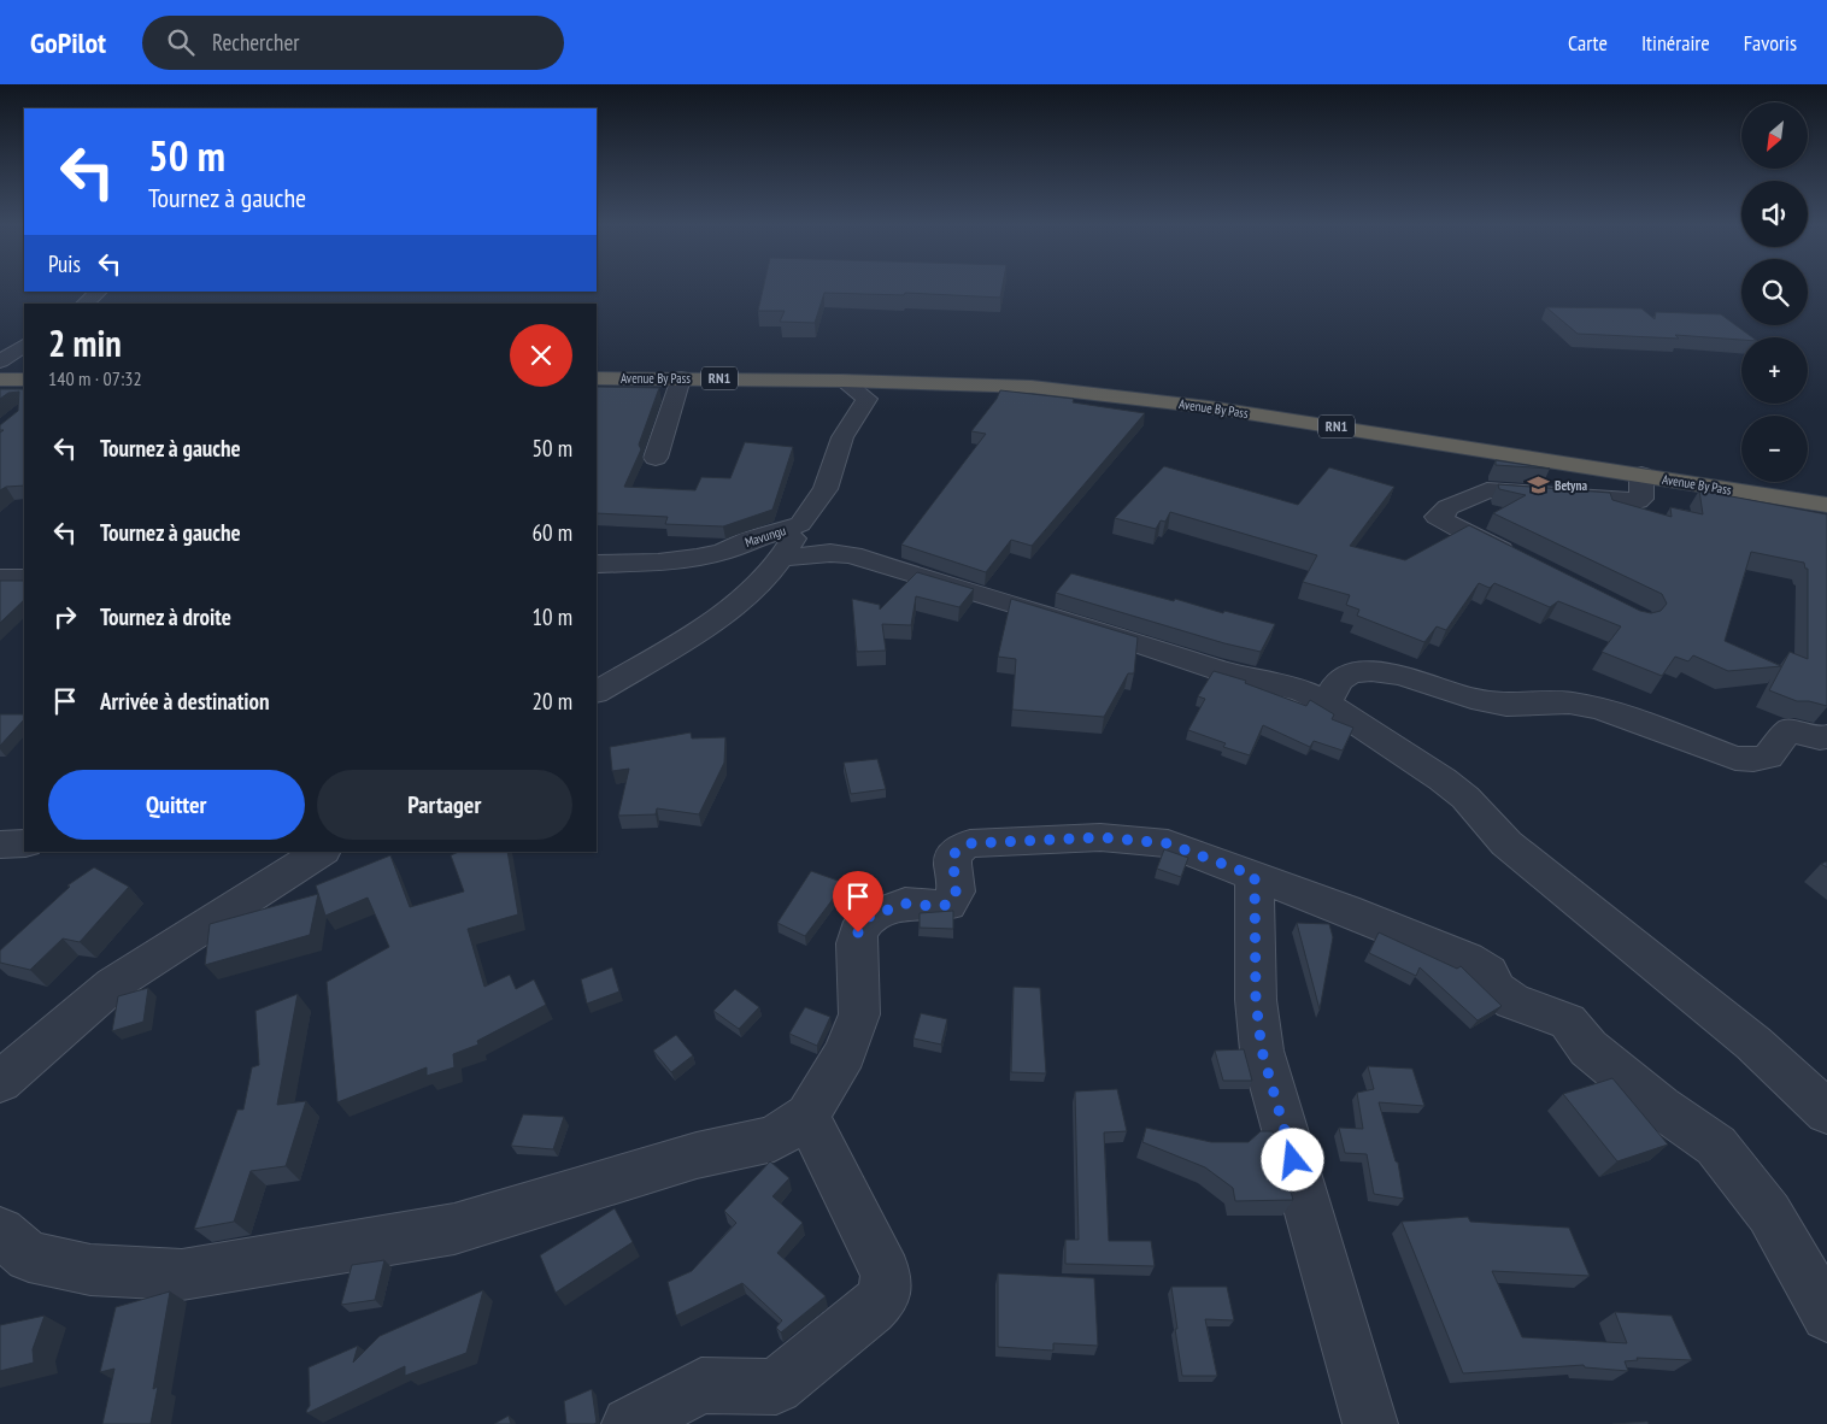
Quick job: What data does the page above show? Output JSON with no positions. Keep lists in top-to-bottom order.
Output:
{
  "streets": {
    "highway": ["Avenue By Pass", "RN1"],
    "street": ["Mavungu"]
  },
  "crossings": [
    ["Avenue By Pass", "Mavungu"]
  ],
  "places": {
    "school or university": ["Betyna"]
  },
  "north": "bottom left",
  "page": {
    "header": "GoPilot",
    "search": "Rechercher",
    "nav": ["Carte", "Itinéraire", "Favoris"],
    "map_buttons": ["+", "−"],
    "turn": ["50 m", "Tournez à gauche"],
    "then": "Puis",
    "heading": ["2 min", "140 m · 07:32"],
    "list": [
      {
        "name": "Tournez à gauche",
        "value": "50 m"
      },
      {
        "name": "Tournez à gauche",
        "value": "60 m"
      },
      {
        "name": "Tournez à droite",
        "value": "10 m"
      },
      {
        "name": "Arrivée à destination",
        "value": "20 m"
      }
    ],
    "buttons": ["Quitter", "Partager"]
  }
}
